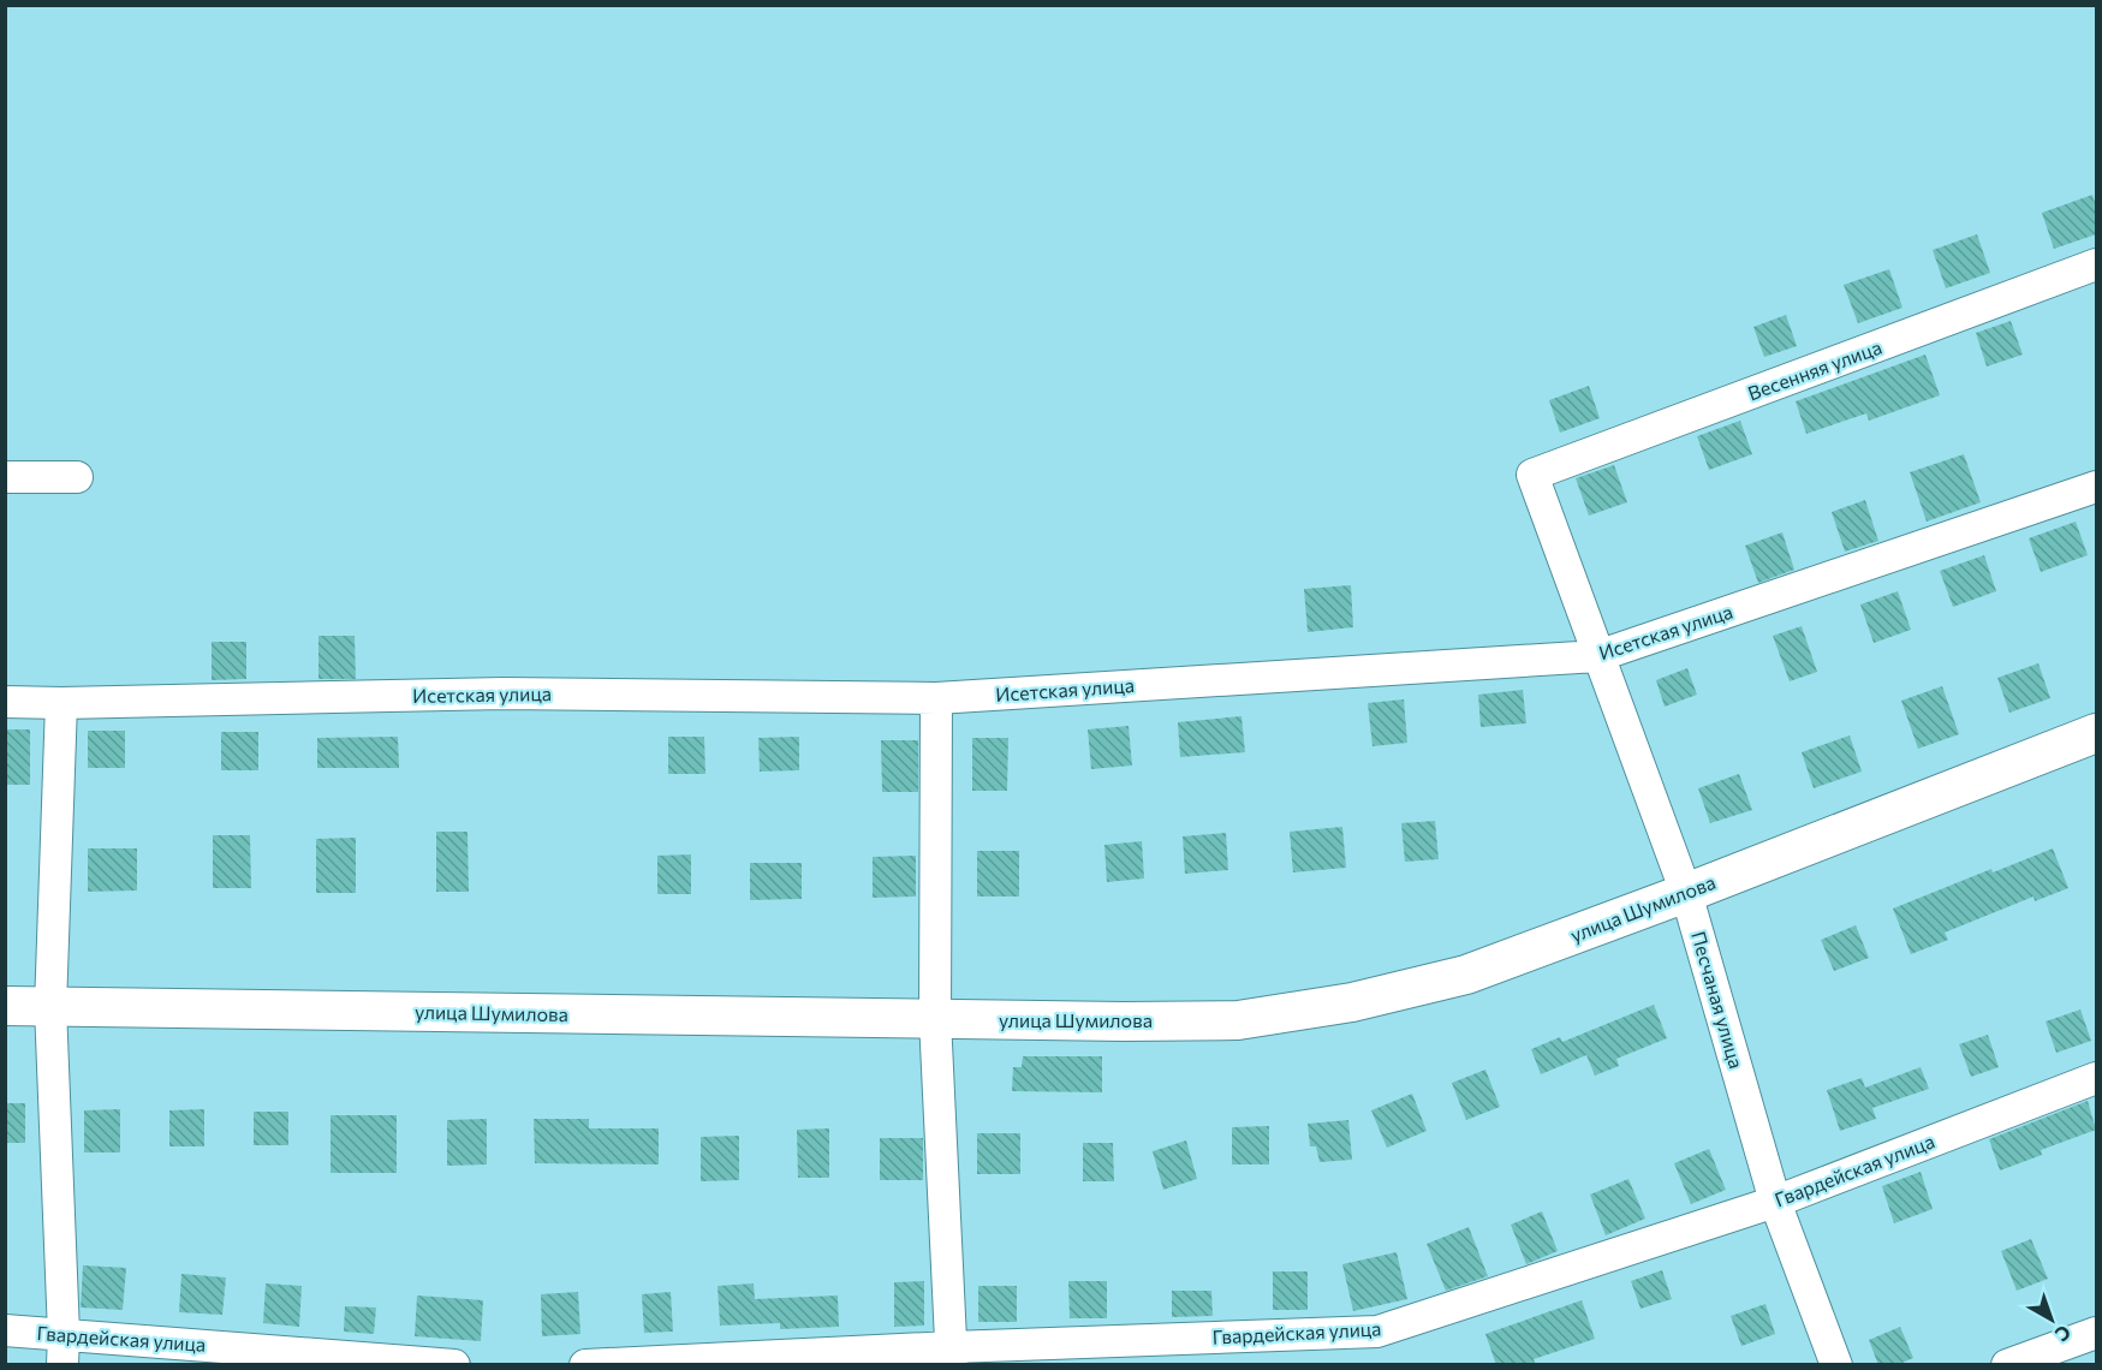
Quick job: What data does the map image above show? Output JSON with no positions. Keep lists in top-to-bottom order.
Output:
{
  "streets": {
    "street": [
      "Весенняя улица",
      "Исетская улица",
      "улица Шумилова",
      "Песчаная улица",
      "Гвардейская улица"
    ]
  },
  "crossings": [
    ["Весенняя улица", "Песчаная улица"],
    ["Исетская улица", "Песчаная улица"],
    ["улица Шумилова", "Песчаная улица"],
    ["Песчаная улица", "Гвардейская улица"]
  ],
  "north": "bottom right"
}
